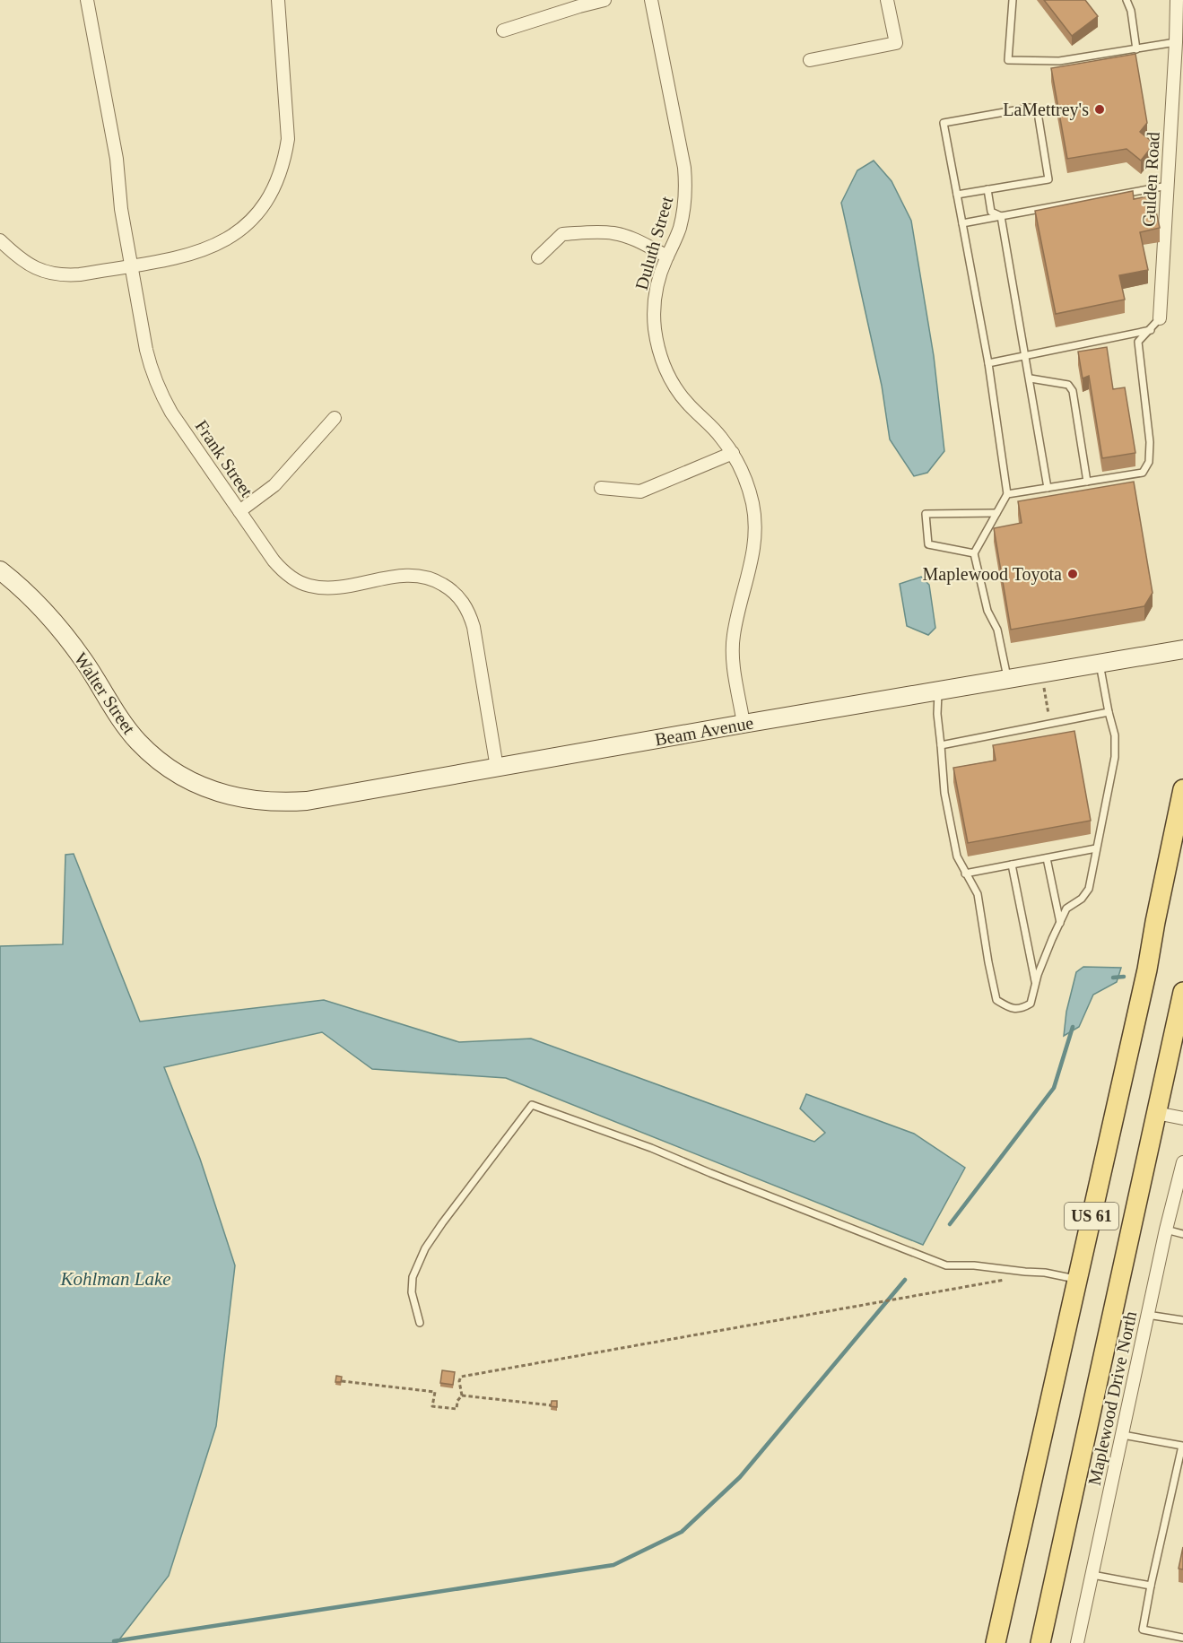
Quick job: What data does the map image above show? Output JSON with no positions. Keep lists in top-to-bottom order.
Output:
{
  "streets": {
    "main road": ["US 61"],
    "street": [
      "Gulden Road",
      "Duluth Street",
      "Frank Street",
      "Walter Street",
      "Beam Avenue",
      "Maplewood Drive North"
    ]
  },
  "crossings": [
    ["Duluth Street", "Beam Avenue"],
    ["Frank Street", "Beam Avenue"],
    ["Walter Street", "Beam Avenue"]
  ],
  "water": ["Kohlman Lake"],
  "places": ["LaMettrey's", "Maplewood Toyota"]
}
